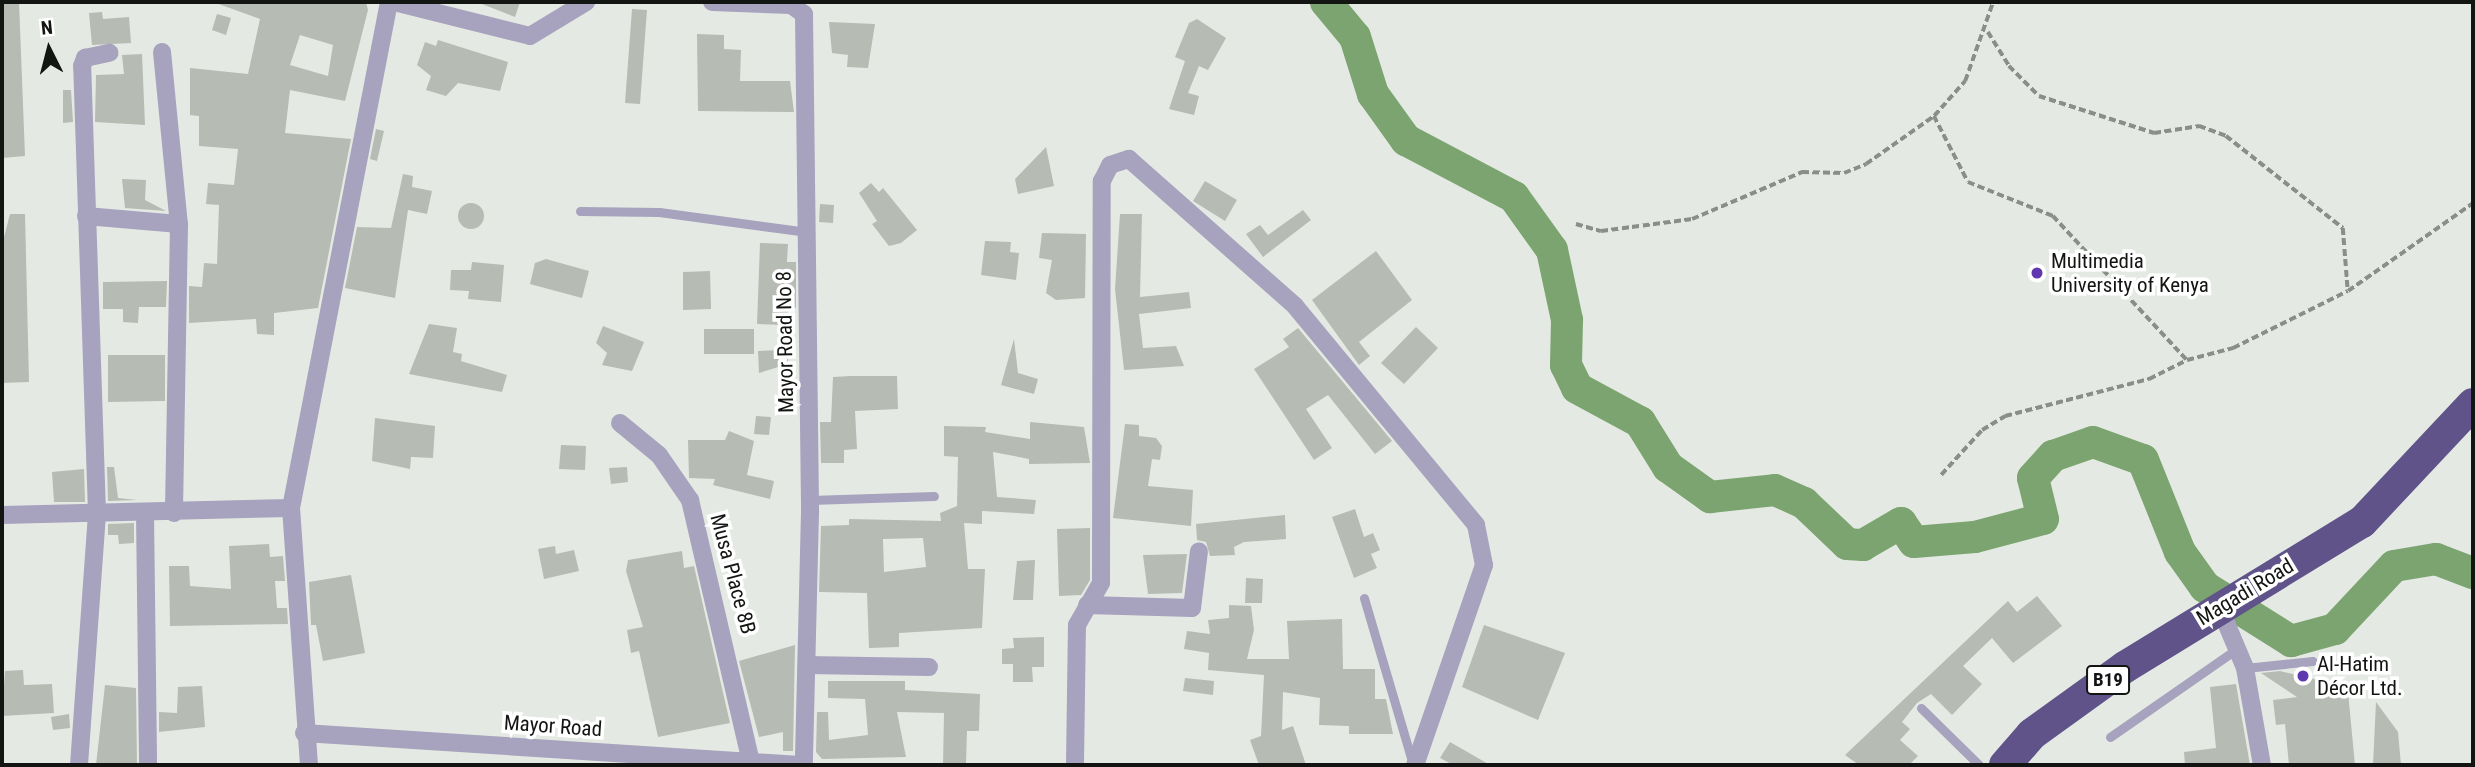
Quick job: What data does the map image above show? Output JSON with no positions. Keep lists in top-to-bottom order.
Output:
{
  "streets": {
    "highway": ["Magadi Road", "B19"],
    "street": ["Mayor Road No 8", "Musa Place 8B", "Mayor Road"]
  },
  "crossings": [
    ["Mayor Road No 8", "Mayor Road"],
    ["Musa Place 8B", "Mayor Road"]
  ],
  "places": ["Multimedia University of Kenya", "Al-Hatim Décor Ltd."],
  "north": "top"
}
